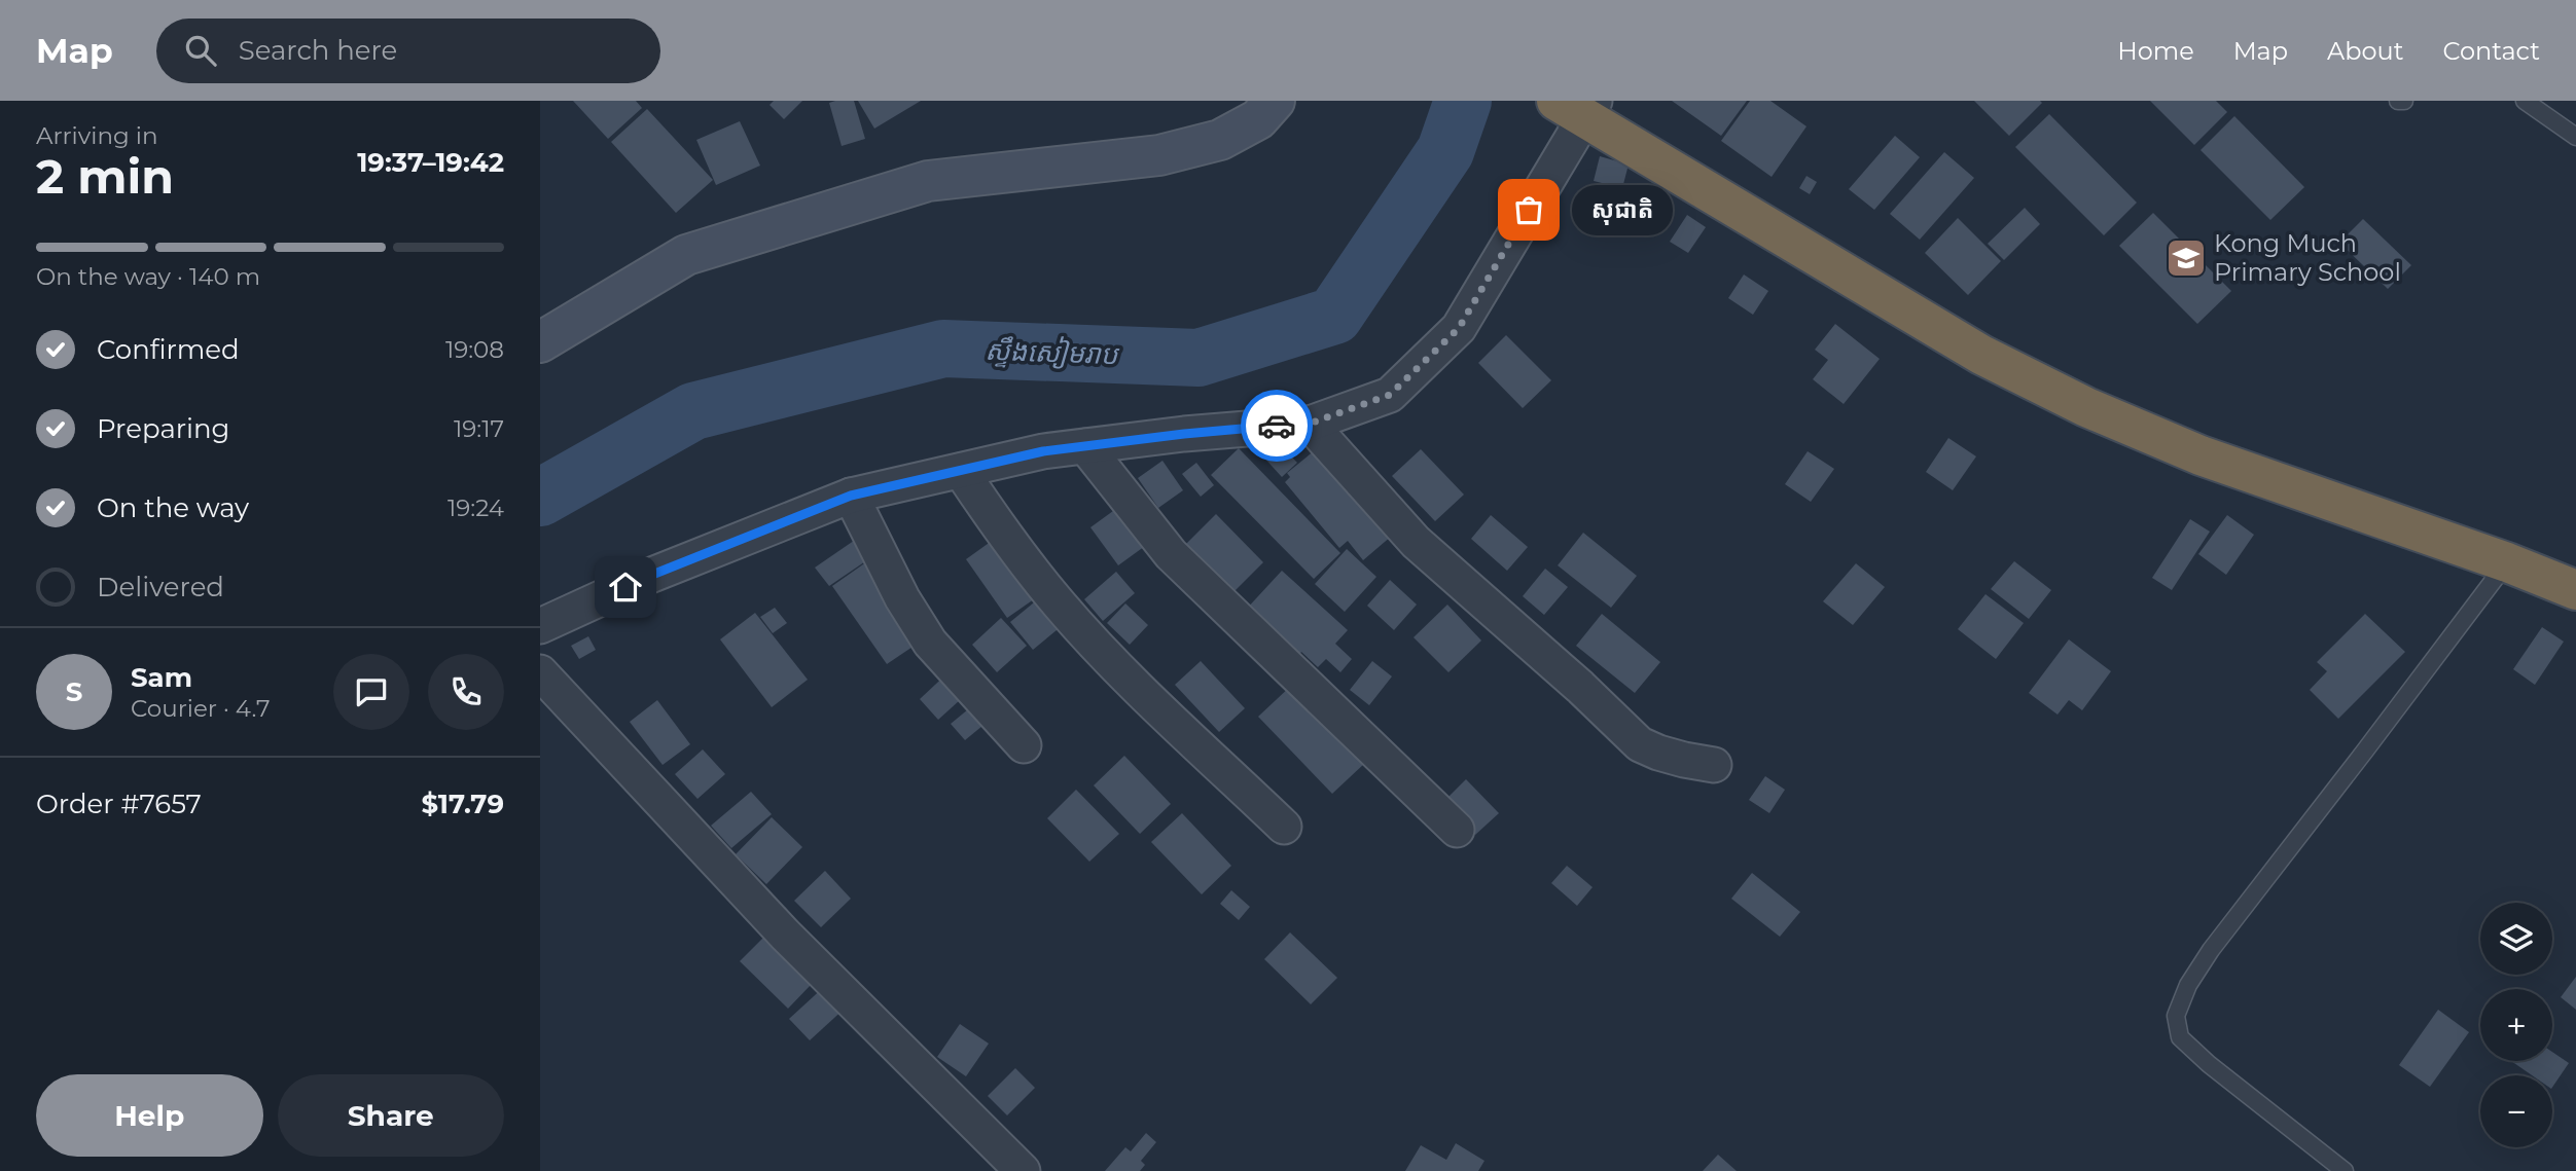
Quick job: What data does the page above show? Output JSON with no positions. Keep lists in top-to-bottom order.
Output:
{
  "water": ["ស្ទឹងសៀមរាប"],
  "places": {
    "other": ["សុជាតិ"],
    "school or university": ["Kong Much Primary School"]
  },
  "page": {
    "header": "Map",
    "search": "Search here",
    "nav": [
      "Home",
      "Map",
      "About",
      "Contact"
    ],
    "heading": ["2 min", "Arriving in", "19:37–19:42"],
    "panel": [
      "Sam",
      "Courier · 4.7",
      "Order #7657",
      "$17.79"
    ],
    "bubble": "សុជាតិ",
    "bar": "On the way · 140 m",
    "list": [
      ["Confirmed", "19:08"],
      ["Preparing", "19:17"],
      ["On the way", "19:24"],
      "Delivered"
    ],
    "round": "S",
    "map_buttons": ["+", "−"],
    "buttons": ["Help", "Share"]
  }
}
